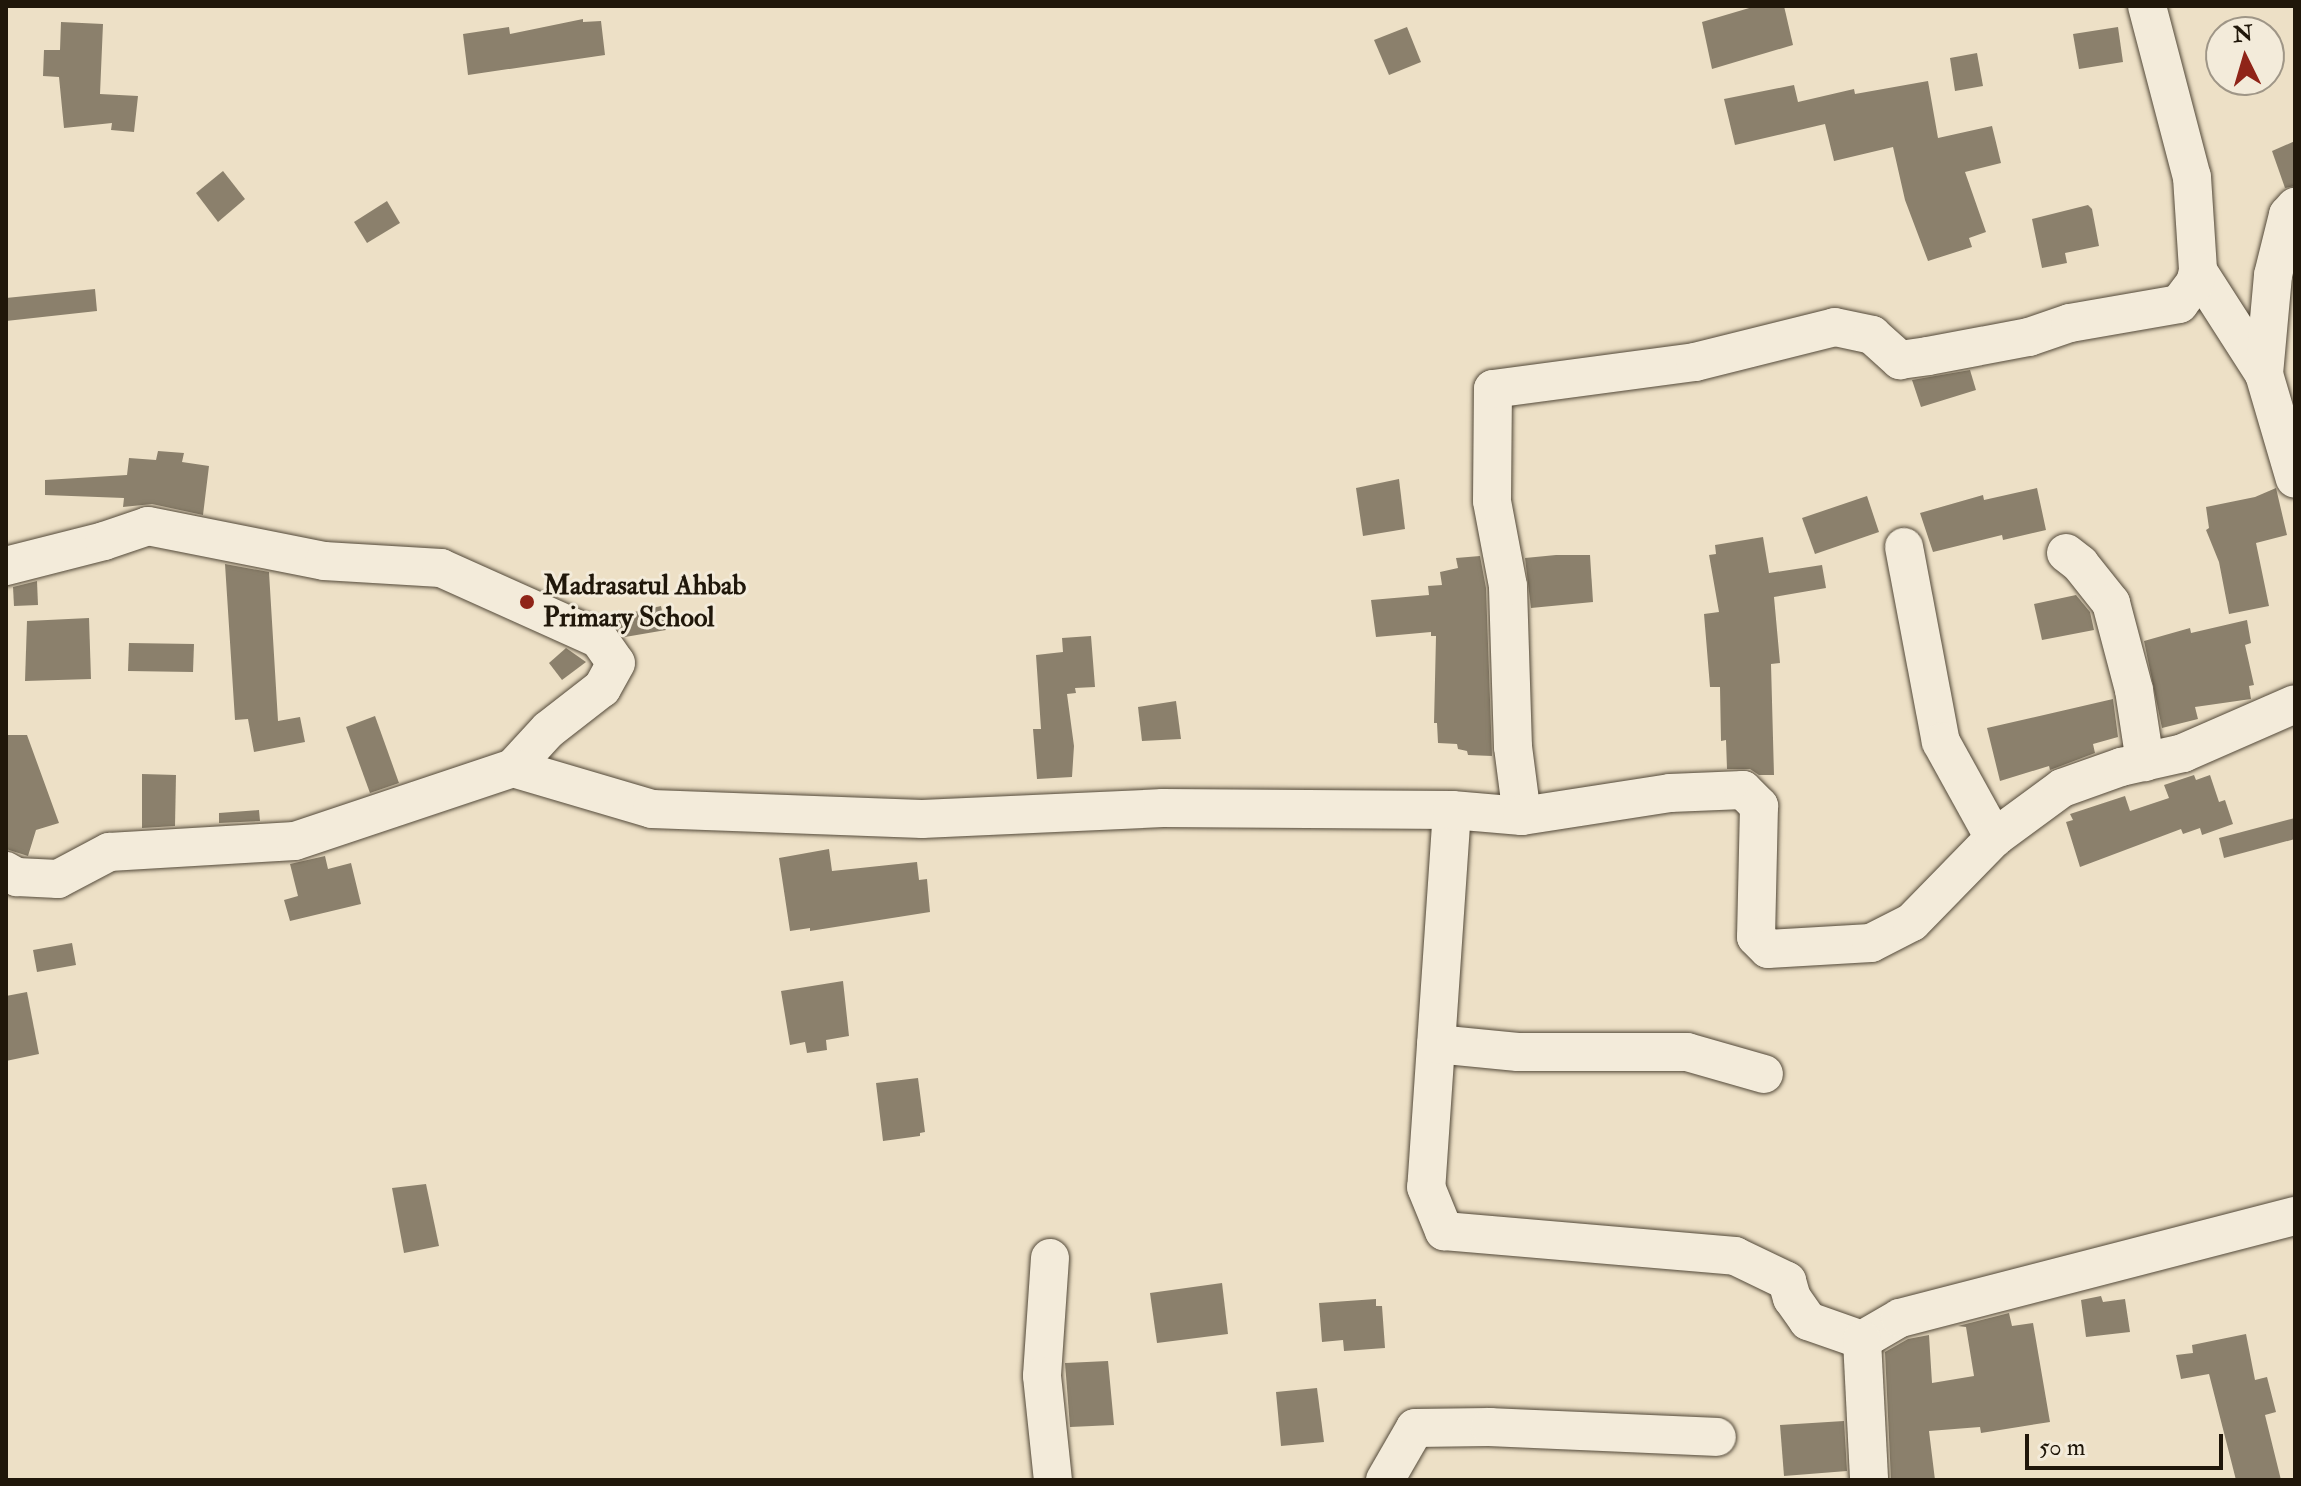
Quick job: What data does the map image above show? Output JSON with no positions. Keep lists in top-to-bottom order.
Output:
{
  "places": ["Madrasatul Ahbab Primary School"],
  "scale_bar": "50 m",
  "north": "top"
}
